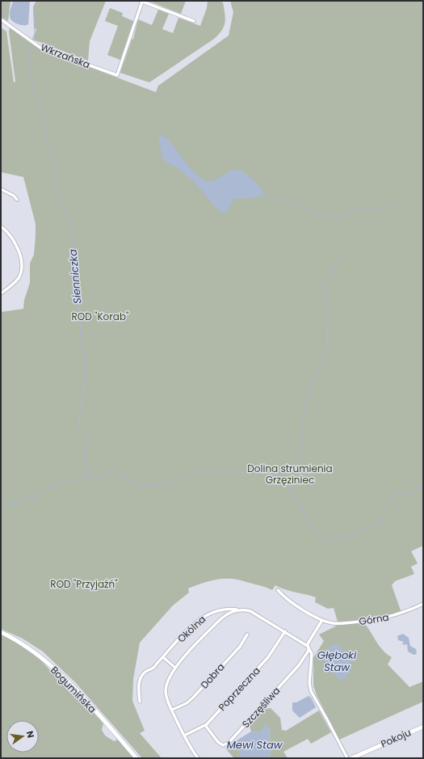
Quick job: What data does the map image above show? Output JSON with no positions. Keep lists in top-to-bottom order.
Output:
{
  "streets": {
    "street": [
      "Wkrzańska",
      "Górna",
      "Okólna",
      "Dobra",
      "Poprzeczna",
      "Bogumińska",
      "Szczęśliwa",
      "Pokoju"
    ]
  },
  "crossings": [
    ["Okólna", "Dobra"],
    ["Okólna", "Poprzeczna"],
    ["Poprzeczna", "Szczęśliwa"]
  ],
  "water": ["Sienniczka", "Głęboki Staw", "Mewi Staw"],
  "parks": ["ROD \"Korab\"", "Dolina strumienia Grzęziniec", "ROD \"Przyjaźń\""],
  "north": "right"
}
